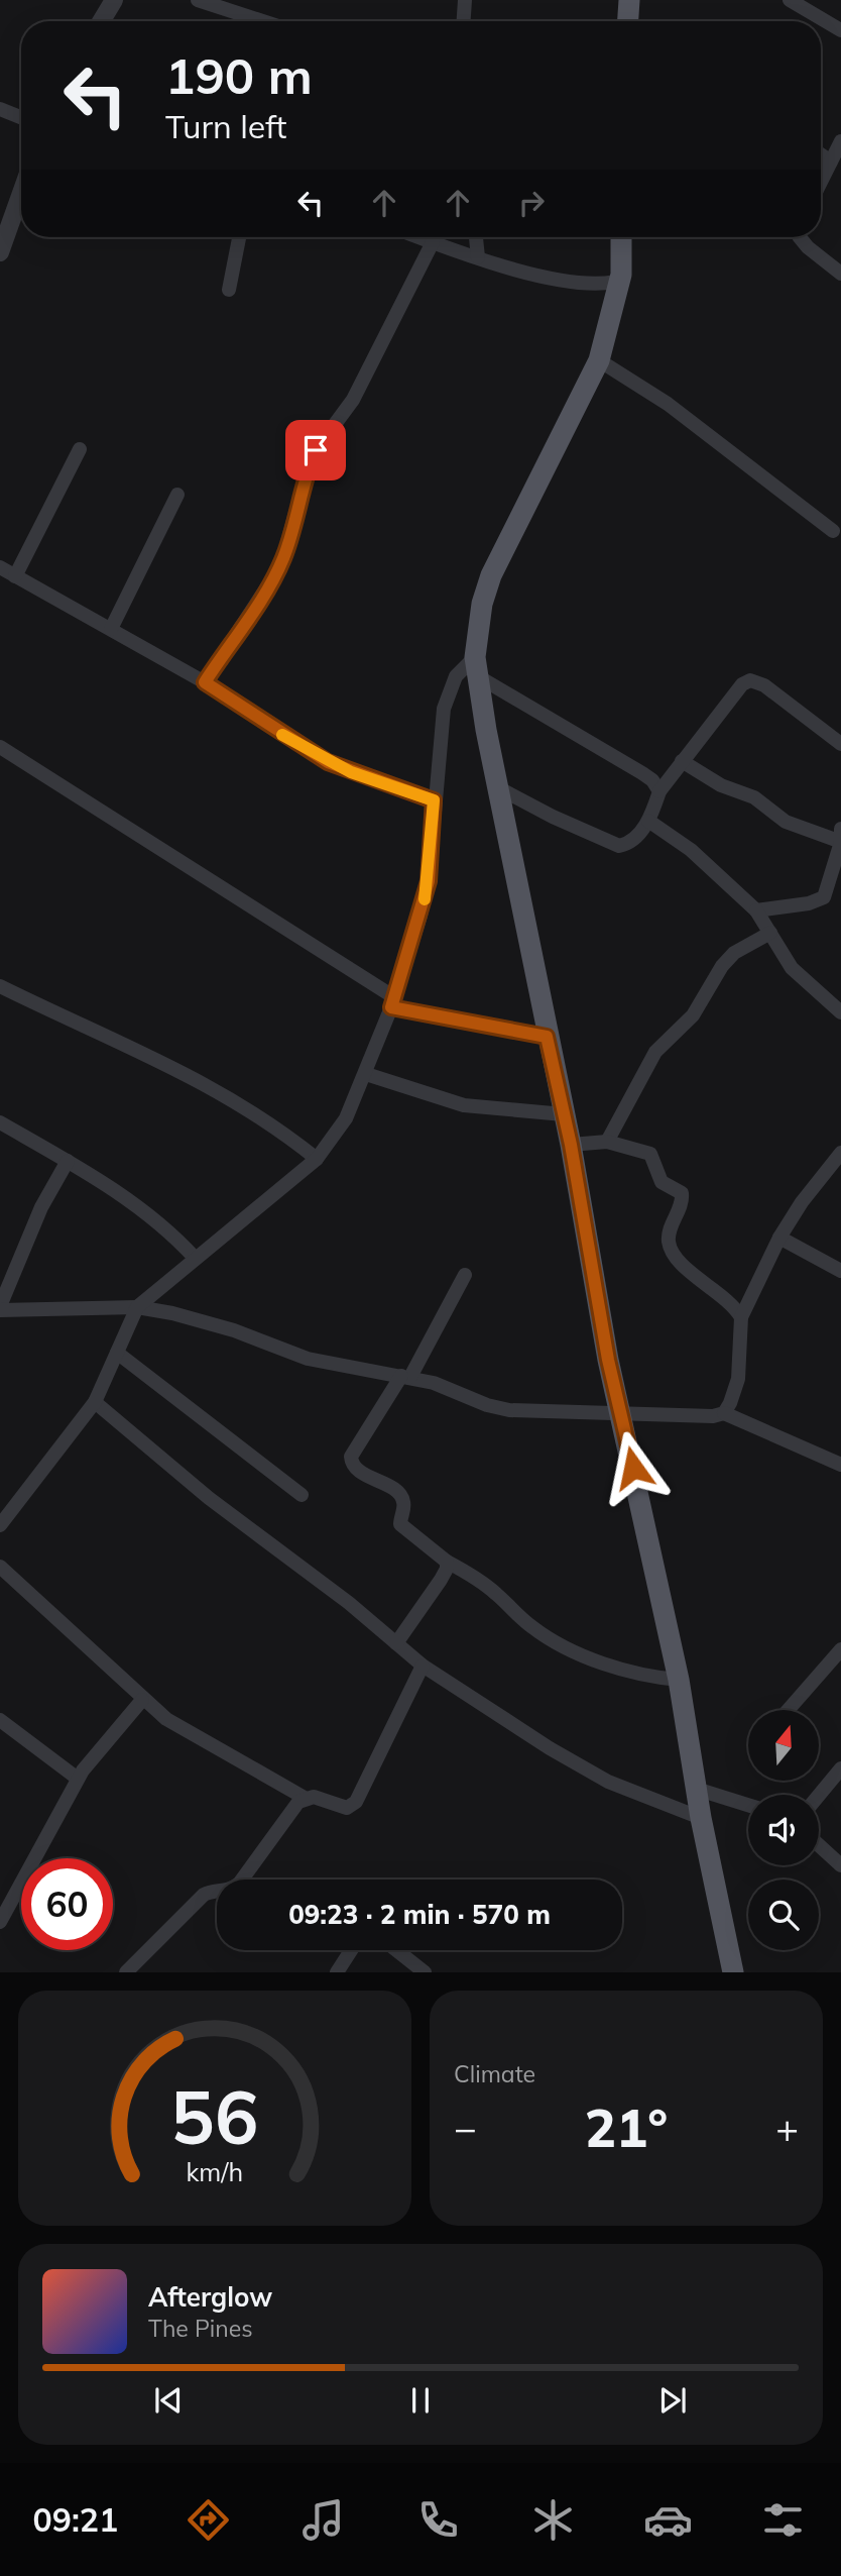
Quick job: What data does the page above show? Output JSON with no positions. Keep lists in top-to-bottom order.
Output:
{
  "north": "top",
  "page": {
    "turn": ["190 m", "Turn left"],
    "limit": "60",
    "trip": "09:23 · 2 min · 570 m",
    "tile": "Climate",
    "heat": ["−", "21°", "+"],
    "song": ["Afterglow", "The Pines"],
    "tabs": "09:21",
    "gauge": ["56", "km/h"]
  }
}
